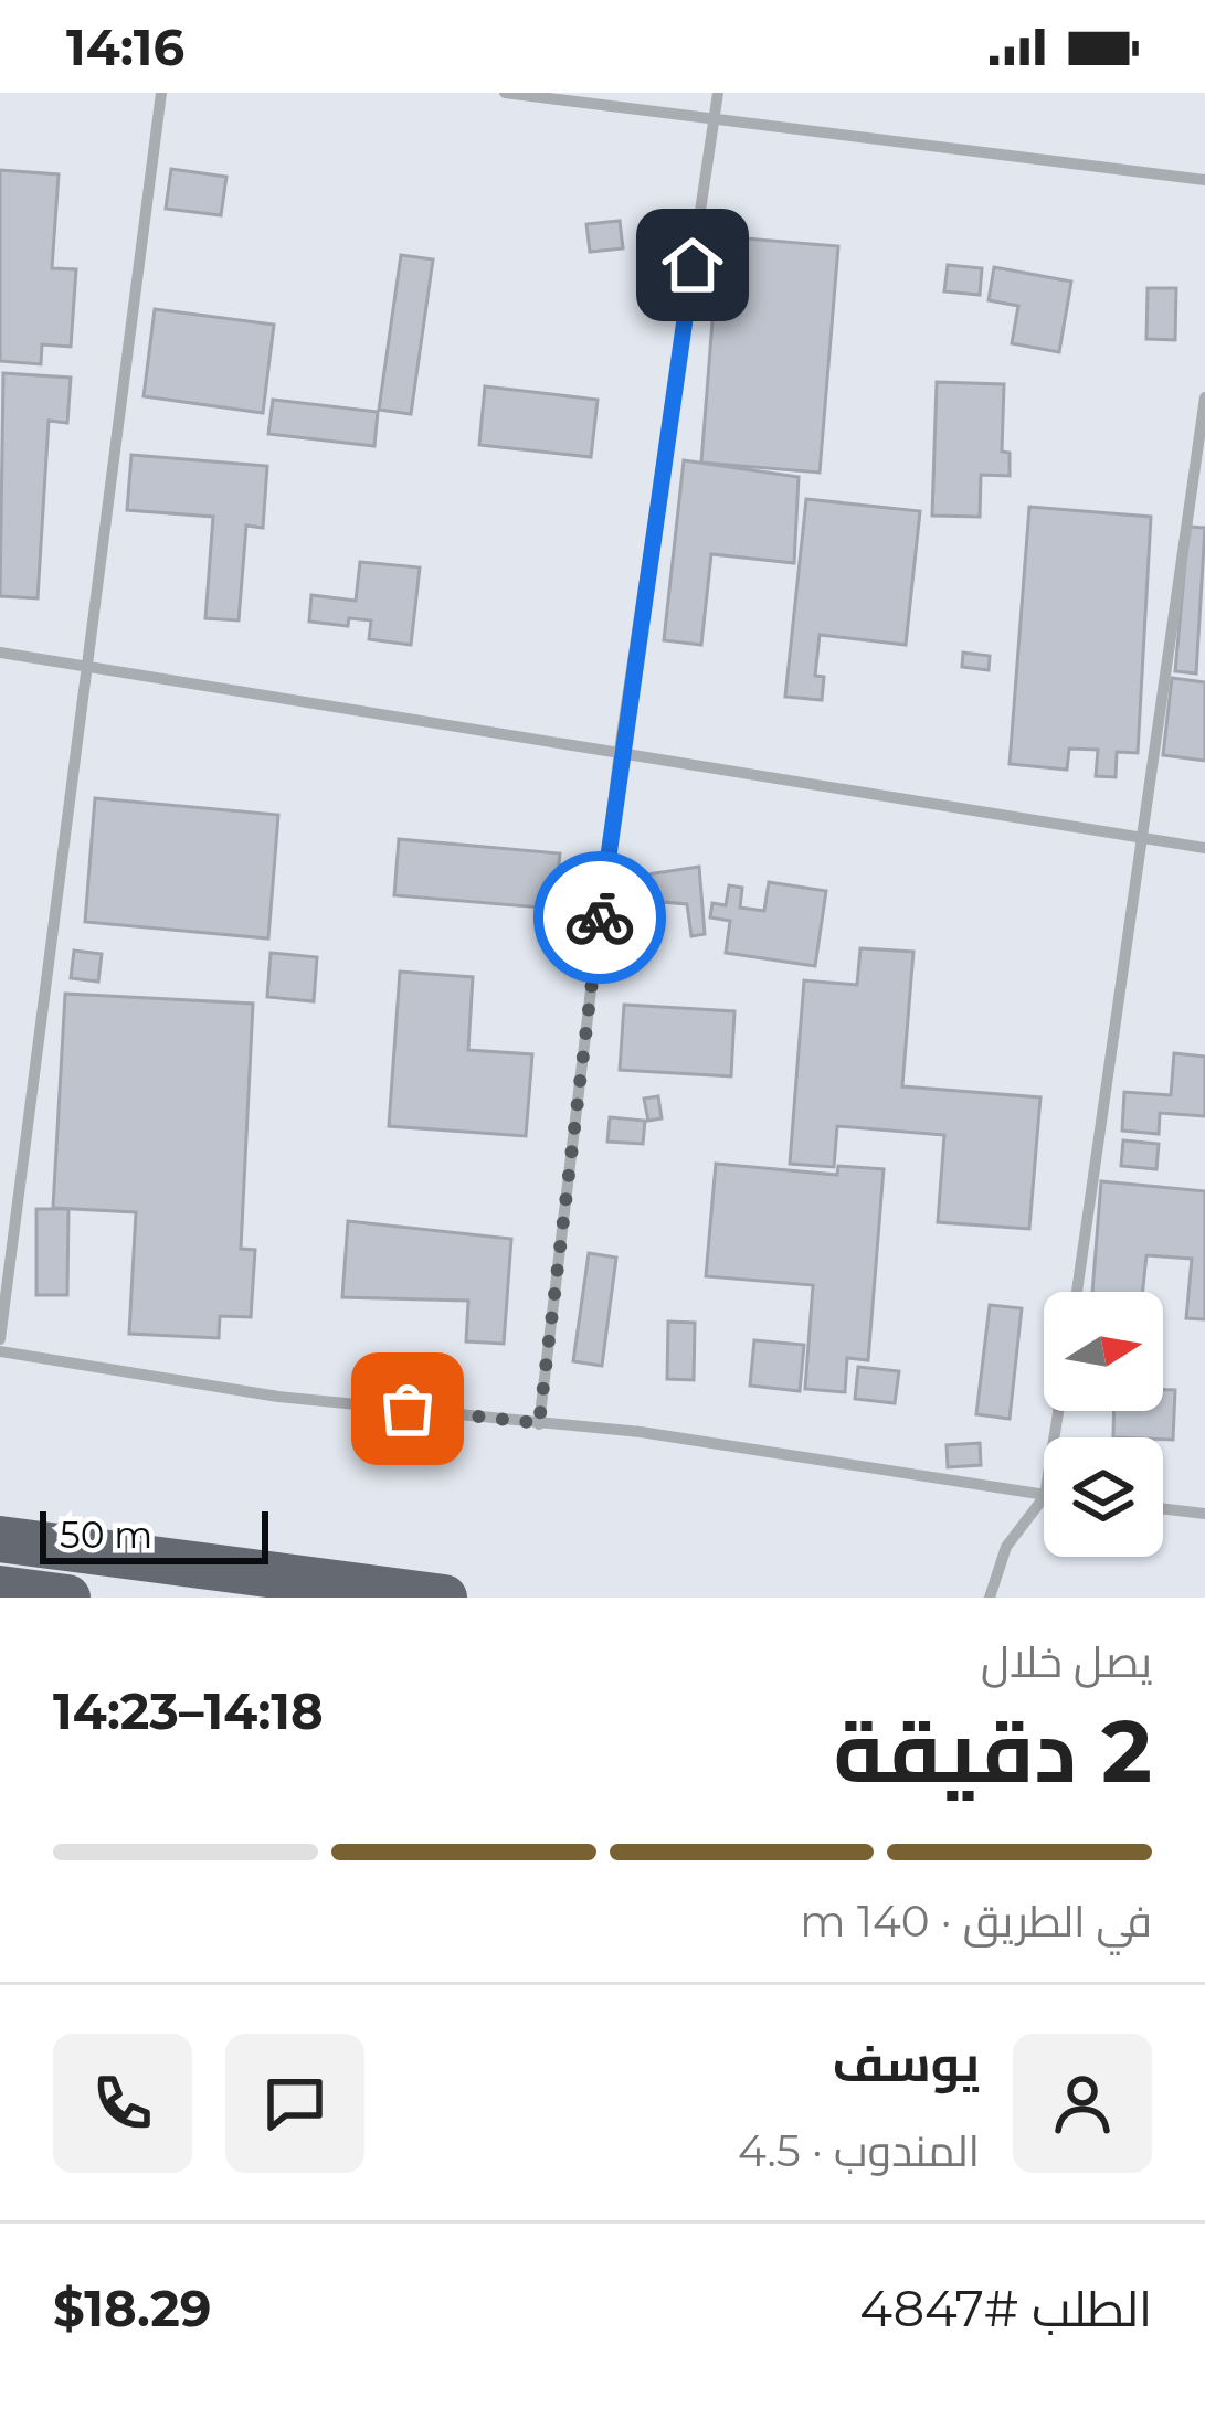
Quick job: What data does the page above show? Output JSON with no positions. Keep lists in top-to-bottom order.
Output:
{
  "scale_bar": "50 m",
  "north": "right",
  "page": {
    "status": "14:16",
    "scale": "50 m",
    "heading": ["2 دقيقة", "يصل خلال", "14:18–14:23"],
    "panel": [
      "يوسف",
      "المندوب · 4.5",
      "الطلب #4847",
      "$18.29"
    ],
    "bar": "في الطريق · 140 m"
  }
}
